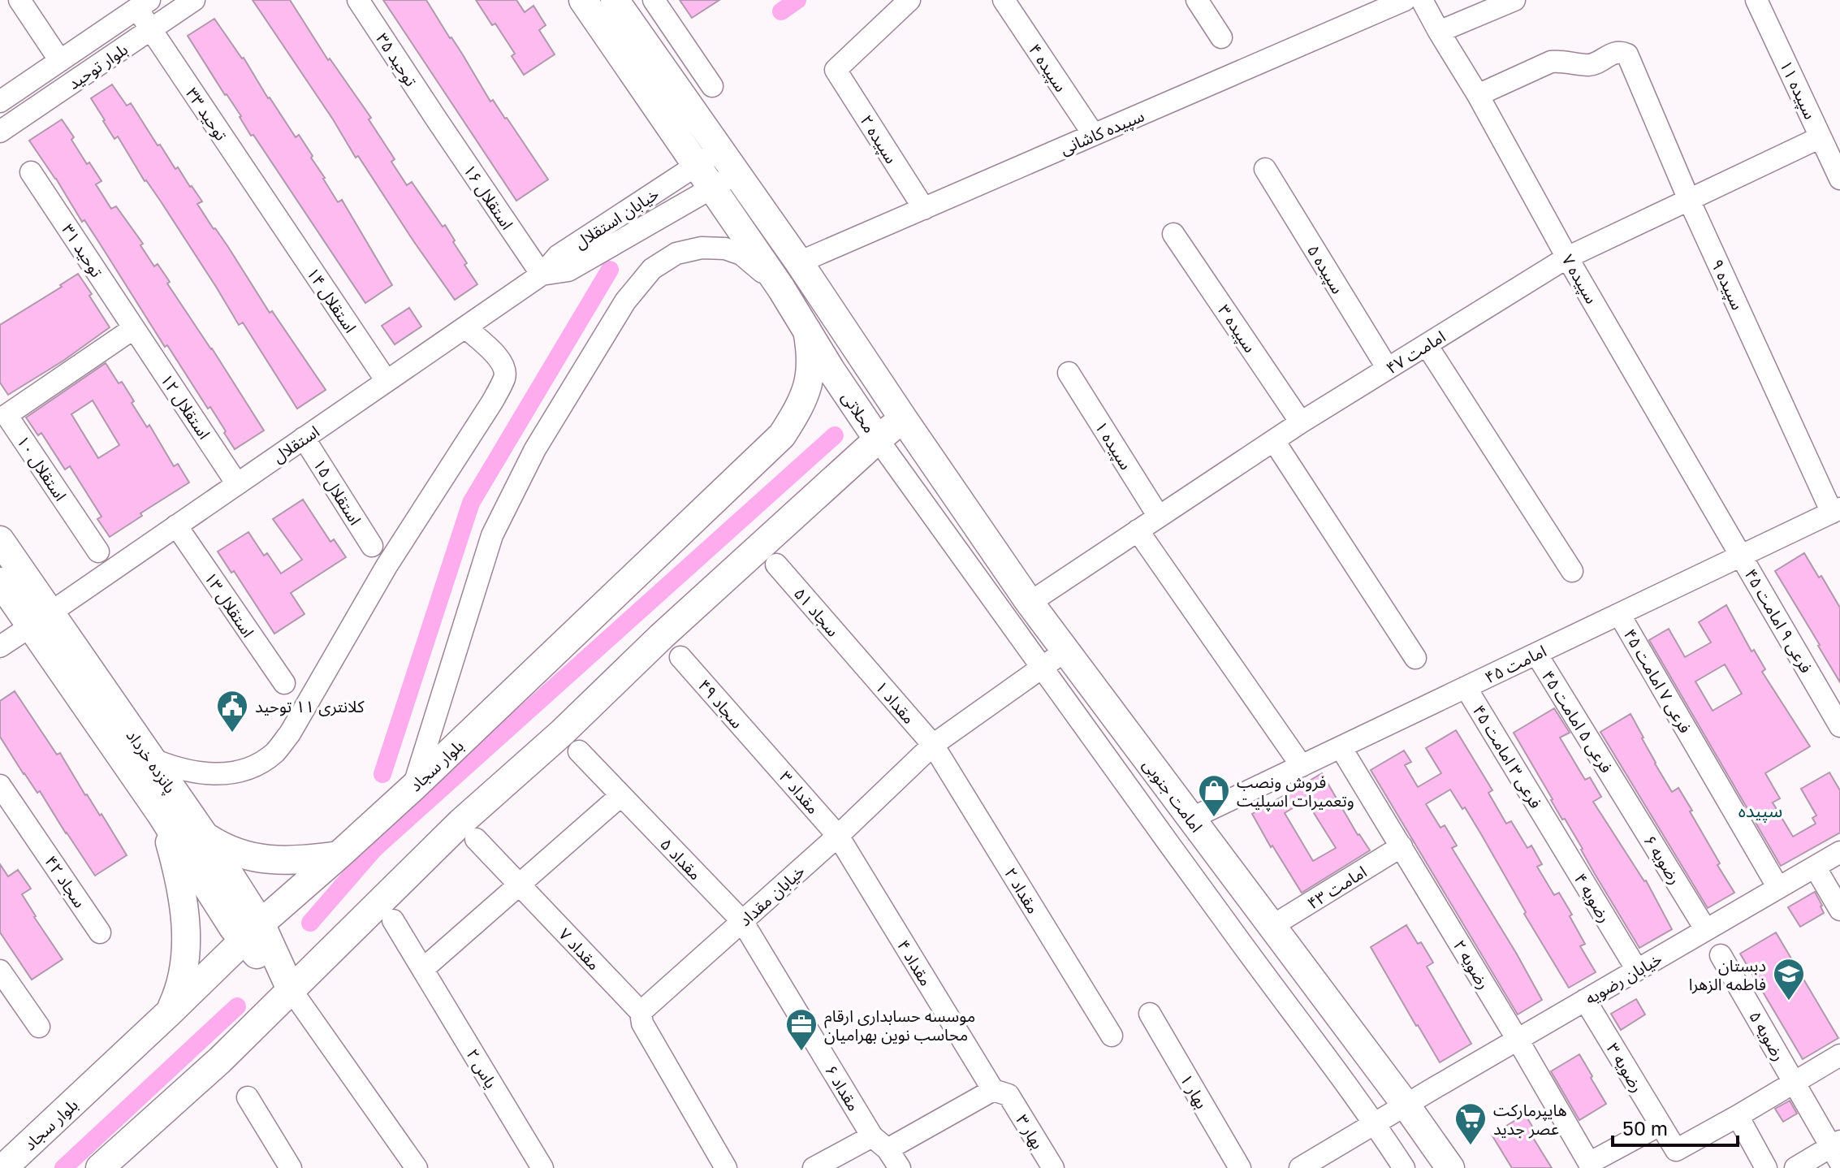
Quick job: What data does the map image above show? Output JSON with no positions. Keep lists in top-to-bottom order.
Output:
{
  "streets": {
    "main road": [
      "محلاتی",
      "پانزده خرداد",
      "بلوار سجاد",
      "امامت جنوبی"
    ],
    "street": [
      "توحید ۳۵",
      "بلوار توحید",
      "سپیده ۴",
      "سپیده ۱۱",
      "توحید ۳۳",
      "سپیده کاشانی",
      "سپیده ۲",
      "استقلال ۱۶",
      "خیابان استقلال",
      "توحید ۳۱",
      "سپیده ۵",
      "سپیده ۷",
      "سپیده ۹",
      "استقلال ۱۴",
      "سپیده ۳",
      "امامت ۴۷",
      "استقلال ۱۲",
      "استقلال",
      "سپیده ۱",
      "استقلال ۱۰",
      "استقلال ۱۵",
      "استقلال ۱۳",
      "سجاد ۵۱",
      "فرعی ۹ امامت ۴۵",
      "امامت ۴۵",
      "فرعی ۷ امامت ۴۵",
      "مقداد ۱",
      "سجاد ۴۹",
      "فرعی ۵ امامت ۴۵",
      "فرعی ۳ امامت ۴۵",
      "مقداد ۳",
      "مقداد ۵",
      "رضویه ۶",
      "سجاد ۴۲",
      "امامت ۴۳",
      "مقداد ۲",
      "خیابان مقداد",
      "رضویه ۴",
      "مقداد ۷",
      "مقداد ۴",
      "رضویه ۲",
      "خیابان رضویه",
      "رضویه ۵",
      "رضویه ۳",
      "یاس ۲",
      "مقداد ۶",
      "بهار ۱",
      "بهار ۳"
    ]
  },
  "crossings": [
    ["توحید ۳۵", "استقلال ۱۶"],
    ["بلوار توحید", "توحید ۳۳"],
    ["سپیده ۴", "سپیده کاشانی"],
    ["سپیده ۱۱", "امامت ۴۷"],
    ["توحید ۳۳", "استقلال ۱۴"],
    ["سپیده کاشانی", "سپیده ۲"],
    ["سپیده کاشانی", "محلاتی"],
    ["استقلال ۱۶", "خیابان استقلال"],
    ["استقلال ۱۶", "استقلال"],
    ["خیابان استقلال", "محلاتی"],
    ["خیابان استقلال", "استقلال"],
    ["توحید ۳۱", "استقلال ۱۲"],
    ["توحید ۳۱", "استقلال ۱۰"],
    ["سپیده ۵", "امامت ۴۷"],
    ["سپیده ۷", "سپیده ۹"],
    ["سپیده ۷", "امامت ۴۷"],
    ["سپیده ۷", "فرعی ۹ امامت ۴۵"],
    ["سپیده ۷", "امامت ۴۵"],
    ["سپیده ۹", "امامت ۴۷"],
    ["سپیده ۹", "امامت ۴۵"],
    ["استقلال ۱۴", "استقلال"],
    ["سپیده ۳", "امامت ۴۷"],
    ["امامت ۴۷", "سپیده ۱"],
    ["امامت ۴۷", "امامت جنوبی"],
    ["استقلال ۱۲", "استقلال"],
    ["استقلال ۱۲", "استقلال ۱۰"],
    ["محلاتی", "بلوار سجاد"],
    ["محلاتی", "امامت جنوبی"],
    ["استقلال", "استقلال ۱۵"],
    ["استقلال", "استقلال ۱۳"],
    ["استقلال", "پانزده خرداد"],
    ["سجاد ۵۱", "مقداد ۱"],
    ["فرعی ۹ امامت ۴۵", "امامت ۴۵"],
    ["امامت ۴۵", "فرعی ۷ امامت ۴۵"],
    ["امامت ۴۵", "فرعی ۵ امامت ۴۵"],
    ["امامت ۴۵", "فرعی ۳ امامت ۴۵"],
    ["امامت ۴۵", "امامت جنوبی"],
    ["امامت ۴۵", "رضویه ۲"],
    ["فرعی ۷ امامت ۴۵", "خیابان رضویه"],
    ["مقداد ۱", "مقداد ۲"],
    ["مقداد ۱", "خیابان مقداد"],
    ["سجاد ۴۹", "مقداد ۳"],
    ["فرعی ۵ امامت ۴۵", "رضویه ۶"],
    ["فرعی ۳ امامت ۴۵", "رضویه ۴"],
    ["پانزده خرداد", "بلوار سجاد"],
    ["مقداد ۳", "خیابان مقداد"],
    ["مقداد ۳", "مقداد ۴"],
    ["امامت جنوبی", "امامت ۴۳"],
    ["امامت جنوبی", "خیابان مقداد"],
    ["امامت جنوبی", "خیابان رضویه"],
    ["مقداد ۵", "خیابان مقداد"],
    ["مقداد ۵", "مقداد ۶"],
    ["رضویه ۶", "خیابان رضویه"],
    ["امامت ۴۳", "رضویه ۲"],
    ["مقداد ۲", "خیابان مقداد"],
    ["خیابان مقداد", "مقداد ۷"],
    ["خیابان مقداد", "مقداد ۴"],
    ["خیابان مقداد", "مقداد ۶"],
    ["رضویه ۴", "خیابان رضویه"],
    ["مقداد ۴", "بهار ۳"],
    ["رضویه ۲", "خیابان رضویه"],
    ["رضویه ۲", "رضویه ۳"],
    ["خیابان رضویه", "رضویه ۳"],
    ["رضویه ۵", "رضویه ۳"]
  ],
  "districts": ["سپیده"],
  "places": {
    "public building": ["کلانتری ۱۱ توحید"],
    "shop": ["فروش ونصب وتعمیرات اسپلیت"],
    "school or university": ["دبستان فاطمه الزهرا"],
    "office": ["موسسه حسابداری ارقام محاسب نوین بهرامیان"],
    "supermarket": ["هایپرمارکت عصر جدید"]
  },
  "scale_bar": "50 m"
}
